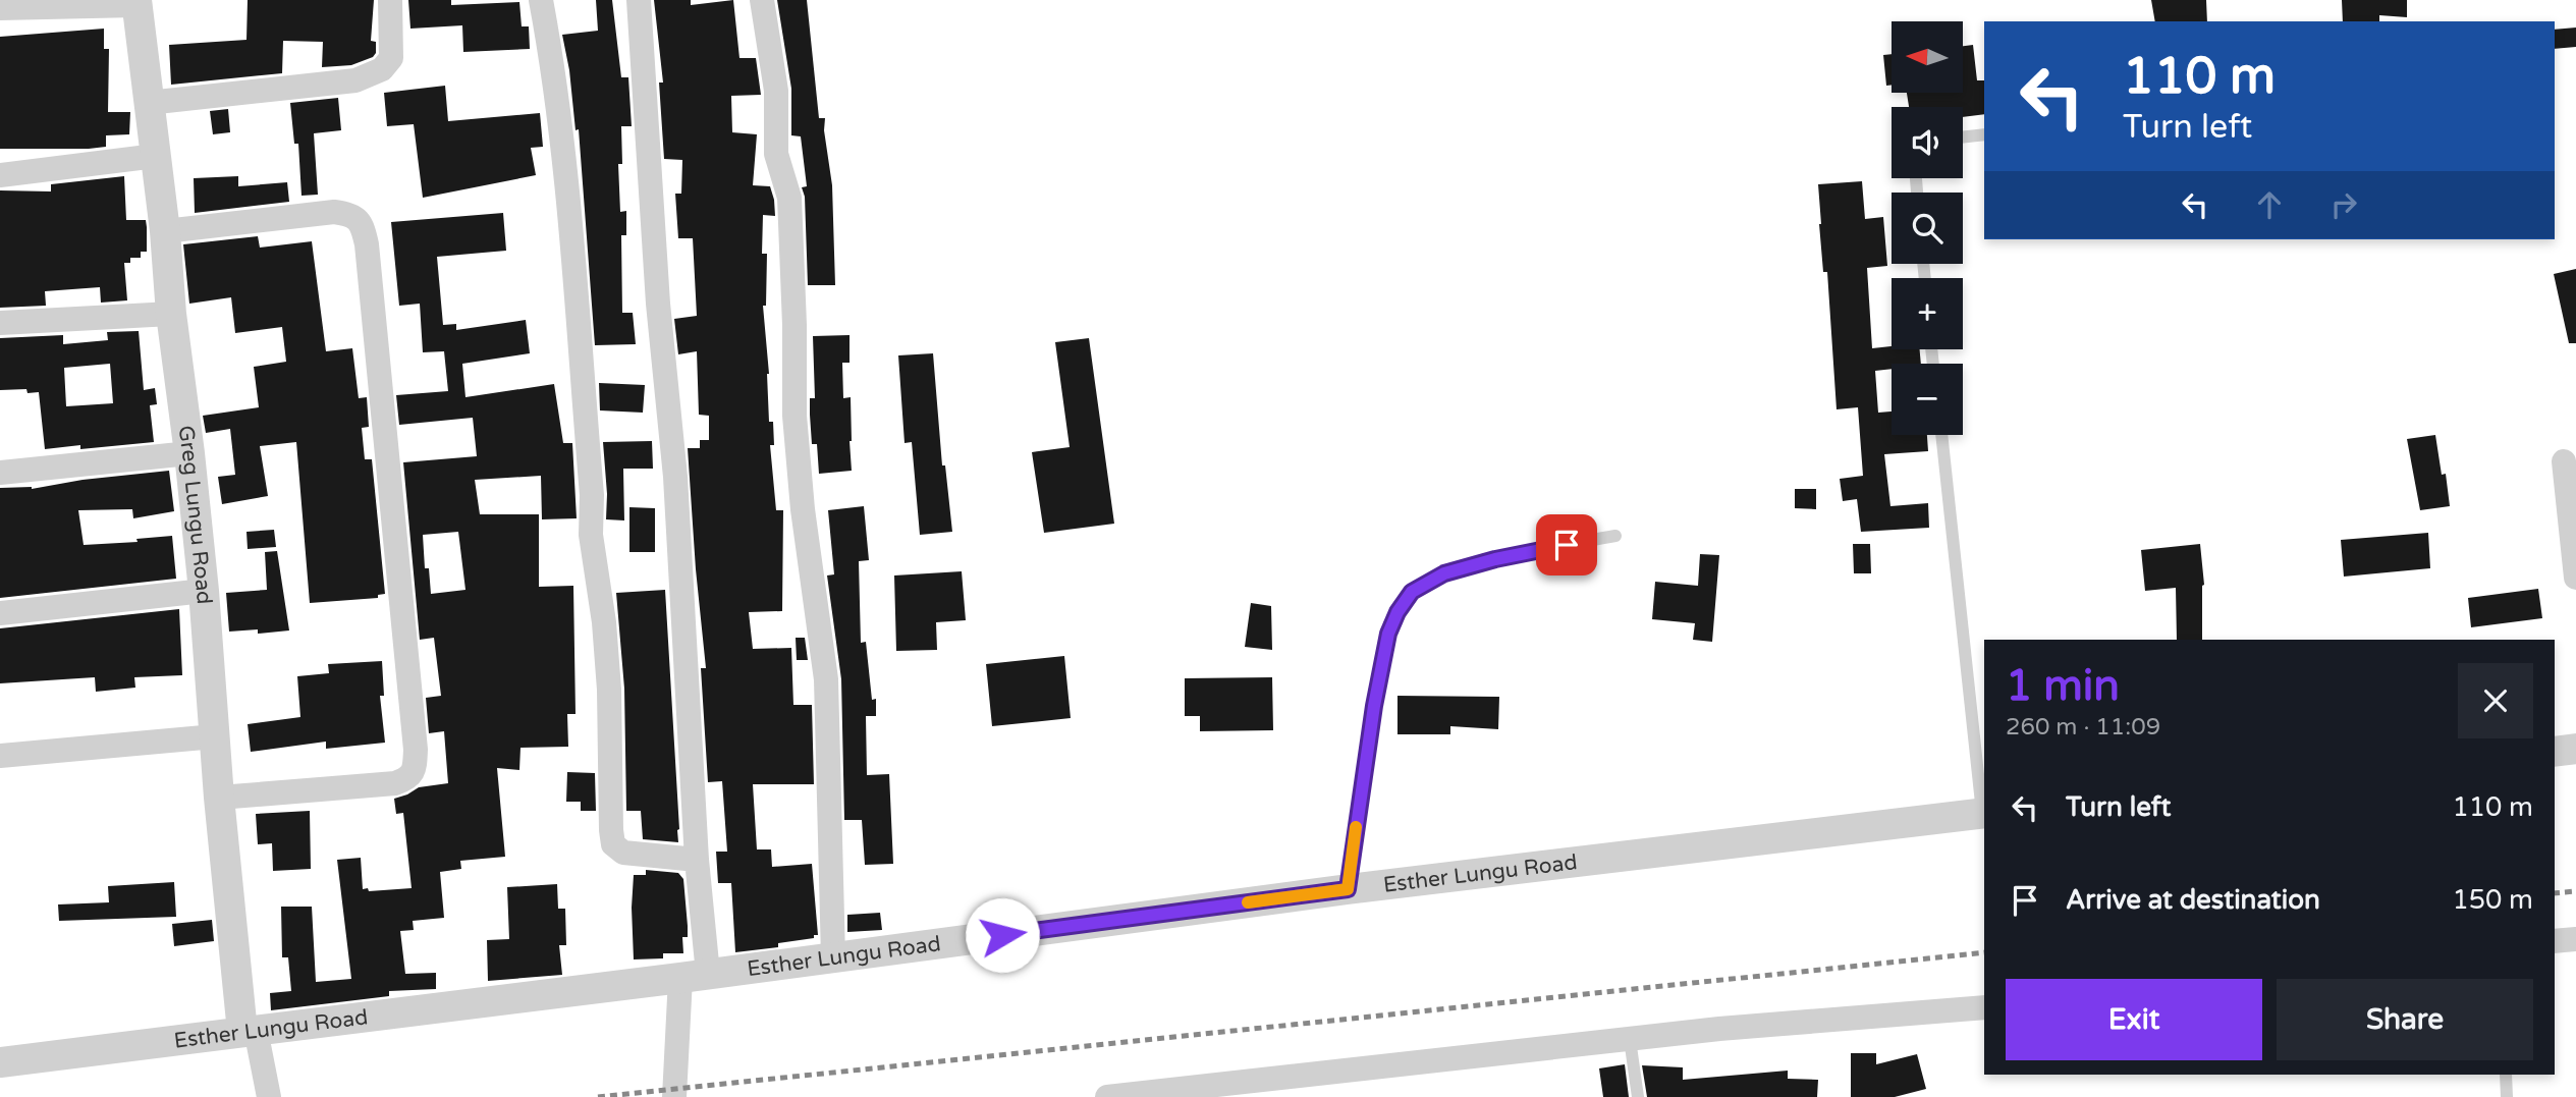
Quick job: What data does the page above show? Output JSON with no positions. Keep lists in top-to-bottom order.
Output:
{
  "streets": {
    "street": ["Greg Lungu Road", "Esther Lungu Road"]
  },
  "crossings": [
    ["Greg Lungu Road", "Esther Lungu Road"]
  ],
  "north": "left",
  "page": {
    "map_buttons": ["+", "−"],
    "turn": ["110 m", "Turn left"],
    "heading": ["1 min", "260 m · 11:09"],
    "list": [
      {
        "name": "Turn left",
        "value": "110 m"
      },
      {
        "name": "Arrive at destination",
        "value": "150 m"
      }
    ],
    "buttons": ["Exit", "Share"]
  }
}
